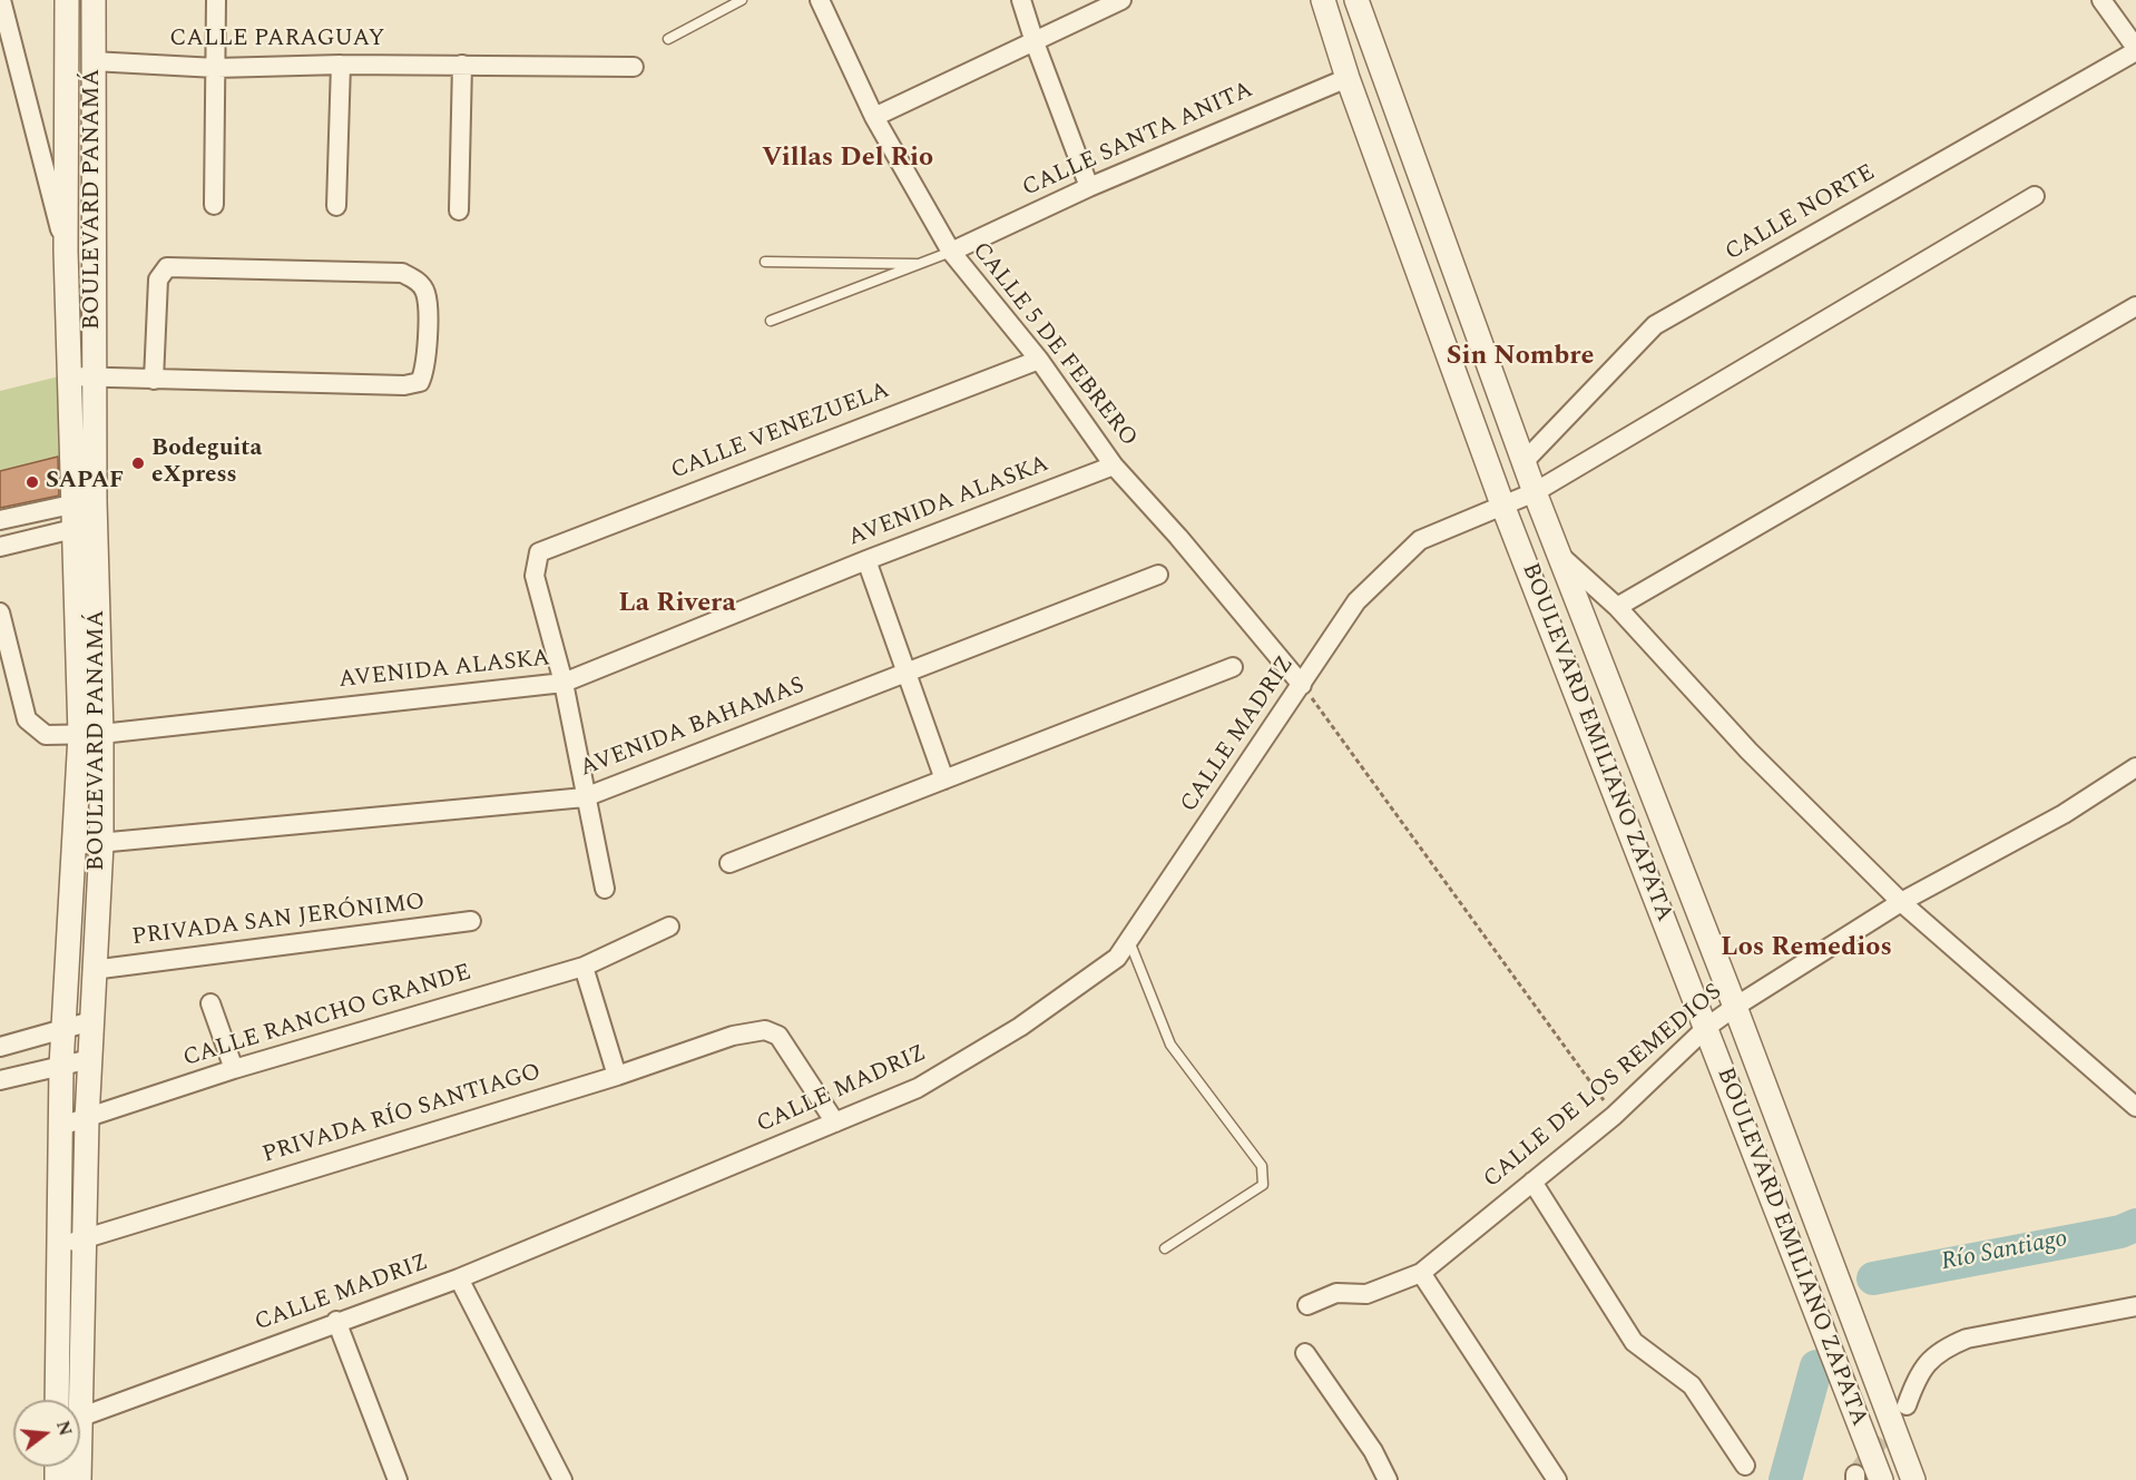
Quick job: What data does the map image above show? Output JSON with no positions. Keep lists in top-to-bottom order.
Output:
{
  "streets": {
    "street": [
      "CALLE PARAGUAY",
      "CALLE SANTA ANITA",
      "BOULEVARD PANAMÁ",
      "CALLE NORTE",
      "CALLE 5 DE FEBRERO",
      "CALLE VENEZUELA",
      "AVENIDA ALASKA",
      "AVENIDA BAHAMAS",
      "CALLE MADRIZ",
      "BOULEVARD EMILIANO ZAPATA",
      "PRIVADA SAN JERÓNIMO",
      "CALLE RANCHO GRANDE",
      "CALLE DE LOS REMEDIOS",
      "PRIVADA RÍO SANTIAGO"
    ]
  },
  "crossings": [
    ["CALLE PARAGUAY", "BOULEVARD PANAMÁ"],
    ["CALLE SANTA ANITA", "CALLE 5 DE FEBRERO"],
    ["CALLE SANTA ANITA", "BOULEVARD EMILIANO ZAPATA"],
    ["BOULEVARD PANAMÁ", "AVENIDA ALASKA"],
    ["BOULEVARD PANAMÁ", "AVENIDA BAHAMAS"],
    ["BOULEVARD PANAMÁ", "PRIVADA SAN JERÓNIMO"],
    ["BOULEVARD PANAMÁ", "CALLE RANCHO GRANDE"],
    ["BOULEVARD PANAMÁ", "PRIVADA RÍO SANTIAGO"],
    ["CALLE NORTE", "BOULEVARD EMILIANO ZAPATA"],
    ["CALLE 5 DE FEBRERO", "CALLE VENEZUELA"],
    ["CALLE 5 DE FEBRERO", "AVENIDA ALASKA"],
    ["CALLE 5 DE FEBRERO", "CALLE MADRIZ"],
    ["CALLE VENEZUELA", "AVENIDA ALASKA"],
    ["CALLE MADRIZ", "BOULEVARD EMILIANO ZAPATA"],
    ["CALLE MADRIZ", "PRIVADA RÍO SANTIAGO"],
    ["BOULEVARD EMILIANO ZAPATA", "CALLE DE LOS REMEDIOS"]
  ],
  "districts": [
    "Villas Del Rio",
    "Sin Nombre",
    "La Rivera",
    "Los Remedios"
  ],
  "water": ["Río Santiago"],
  "places": ["Bodeguita eXpress", "SAPAF"],
  "north": "right"
}
